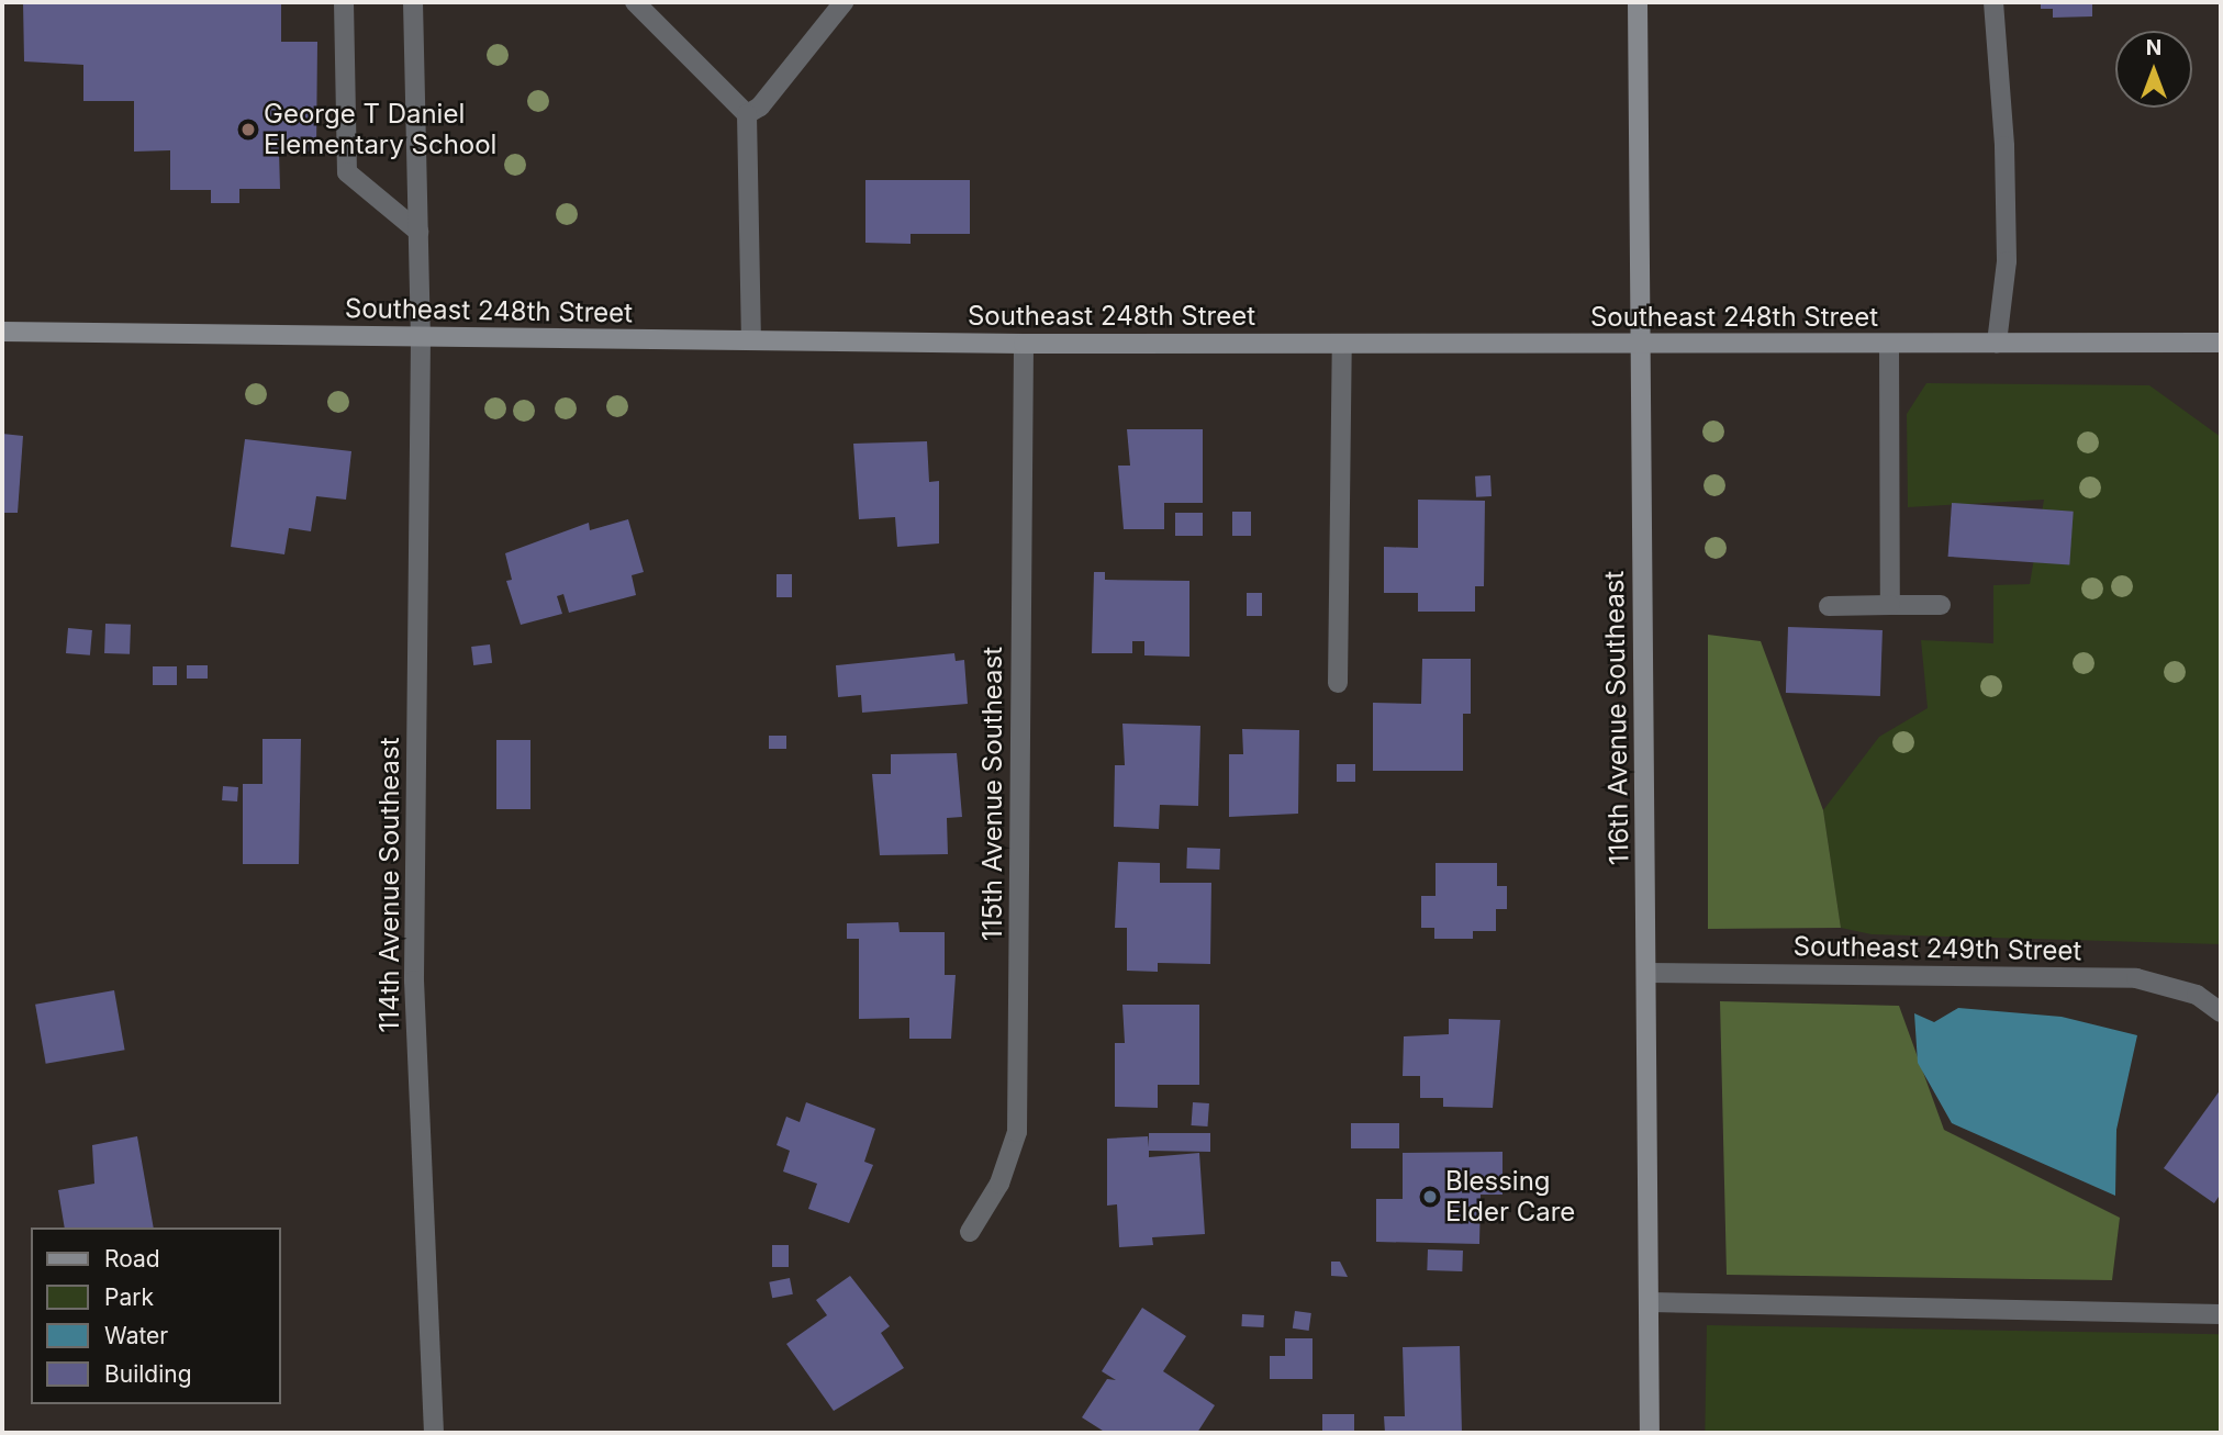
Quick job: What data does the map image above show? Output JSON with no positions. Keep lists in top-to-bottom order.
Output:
{
  "streets": {
    "street": [
      "Southeast 248th Street",
      "116th Avenue Southeast",
      "115th Avenue Southeast",
      "114th Avenue Southeast",
      "Southeast 249th Street"
    ]
  },
  "crossings": [
    ["Southeast 248th Street", "116th Avenue Southeast"],
    ["Southeast 248th Street", "115th Avenue Southeast"],
    ["Southeast 248th Street", "114th Avenue Southeast"],
    ["116th Avenue Southeast", "Southeast 249th Street"]
  ],
  "places": ["George T Daniel Elementary School", "Blessing Elder Care"],
  "legend": [
    "Road",
    "Park",
    "Water",
    "Building"
  ],
  "north": "top"
}
